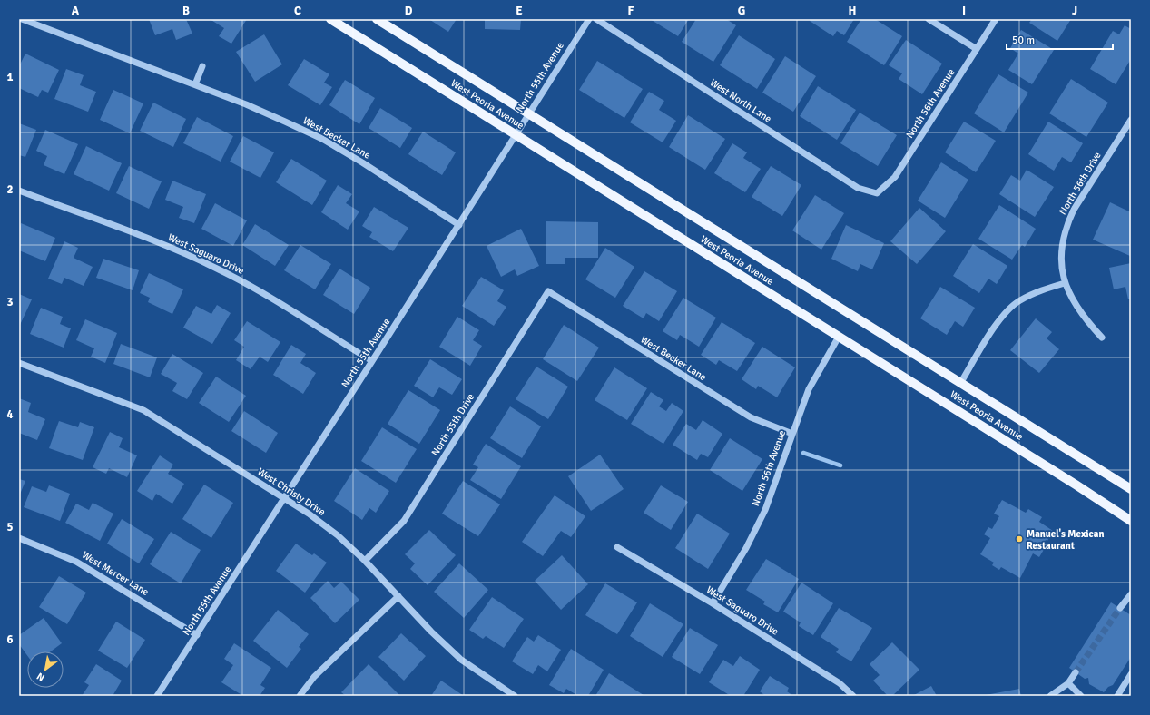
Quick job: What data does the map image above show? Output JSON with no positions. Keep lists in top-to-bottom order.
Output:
{
  "streets": {
    "main road": ["West Peoria Avenue"],
    "street": [
      "North 55th Avenue",
      "West North Lane",
      "North 56th Avenue",
      "West Becker Lane",
      "North 56th Drive",
      "West Saguaro Drive",
      "North 55th Drive",
      "West Christy Drive",
      "West Mercer Lane"
    ]
  },
  "crossings": [
    ["North 55th Avenue", "West Peoria Avenue"],
    ["North 55th Avenue", "West Becker Lane"],
    ["North 55th Avenue", "West Saguaro Drive"],
    ["North 55th Avenue", "West Christy Drive"],
    ["North 55th Avenue", "West Mercer Lane"],
    ["West North Lane", "North 56th Avenue"],
    ["North 56th Avenue", "West Peoria Avenue"],
    ["North 56th Avenue", "West Becker Lane"],
    ["North 56th Avenue", "West Saguaro Drive"],
    ["West Becker Lane", "North 55th Drive"],
    ["North 55th Drive", "West Christy Drive"]
  ],
  "places": ["Manuel's Mexican Restaurant"],
  "scale_bar": "50 m",
  "north": "bottom left",
  "grid": {
    "columns": [
      "A",
      "B",
      "C",
      "D",
      "E",
      "F",
      "G",
      "H",
      "I",
      "J"
    ],
    "rows": [
      "1",
      "2",
      "3",
      "4",
      "5",
      "6"
    ]
  }
}
